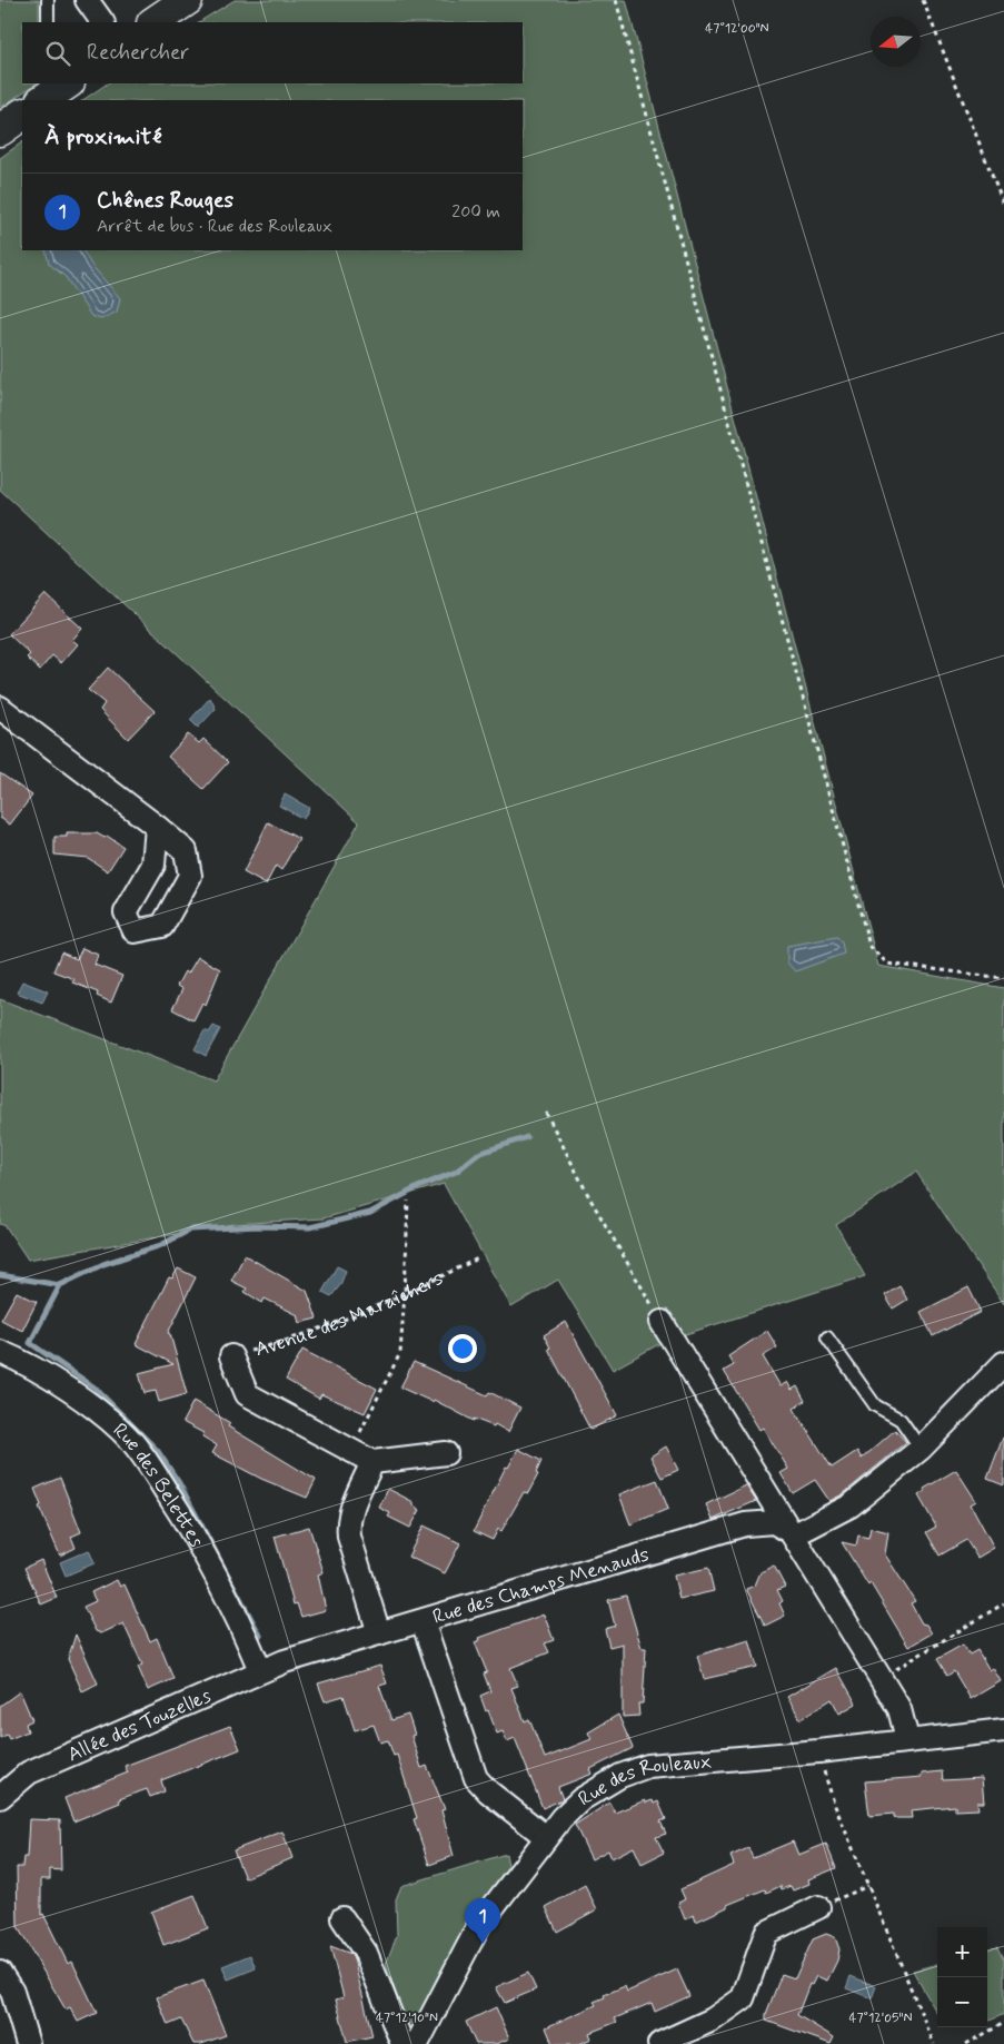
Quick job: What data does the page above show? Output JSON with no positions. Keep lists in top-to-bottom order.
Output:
{
  "streets": {
    "street": [
      "Avenue des Maraîchers",
      "Rue des Belettes",
      "Rue des Champs Menauds",
      "Allée des Touzelles",
      "Rue des Rouleaux"
    ]
  },
  "crossings": [
    ["Rue des Belettes", "Allée des Touzelles"],
    ["Rue des Champs Menauds", "Allée des Touzelles"]
  ],
  "north": "left",
  "page": {
    "search": "Rechercher",
    "heading": "À proximité",
    "list": [
      {
        "mark": "1",
        "name": "Chênes Rouges",
        "note": "Arrêt de bus · Rue des Rouleaux",
        "value": "200 m"
      }
    ],
    "pins": "1",
    "map_buttons": ["+", "−"]
  },
  "coordinates": ["47°12'00\"N", "47°12'10\"N", "47°12'05\"N"]
}
